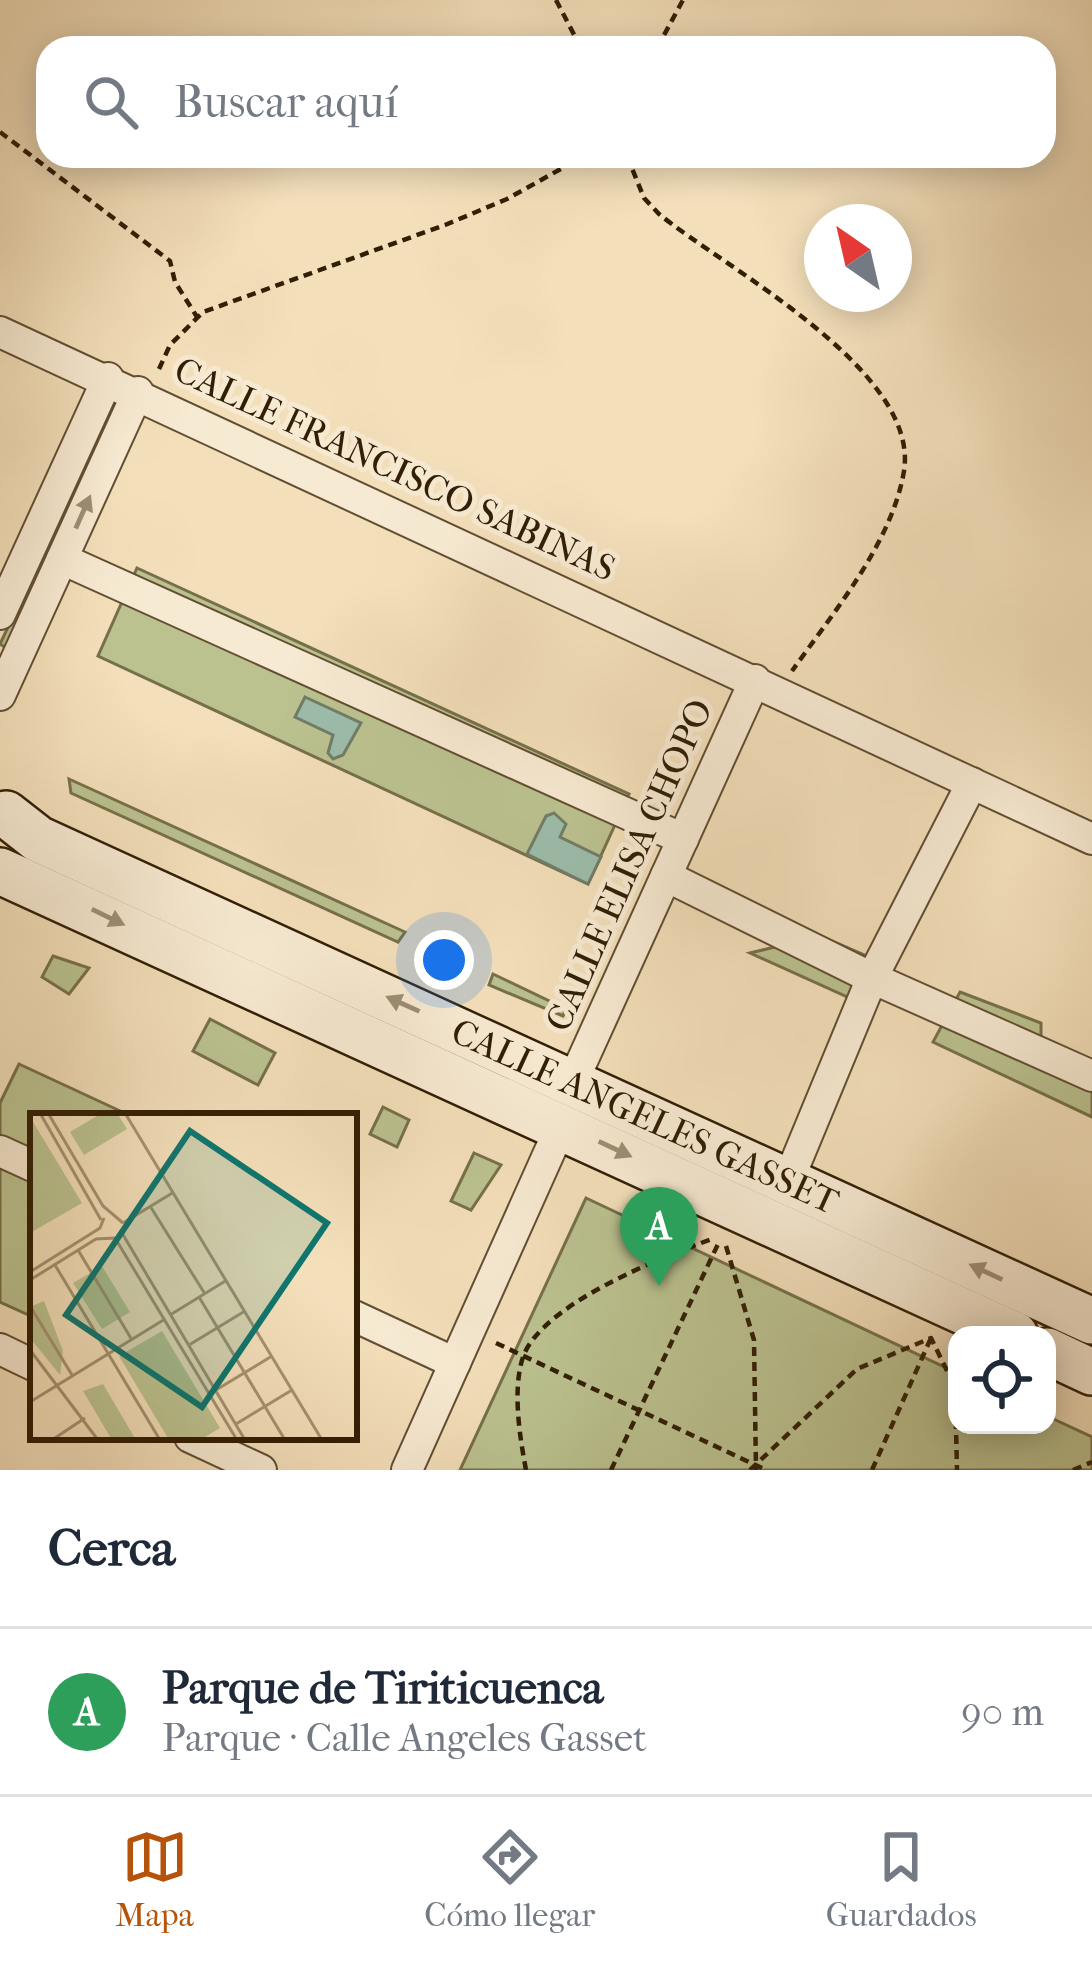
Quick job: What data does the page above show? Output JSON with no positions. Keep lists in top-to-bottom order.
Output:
{
  "streets": {
    "street": ["CALLE FRANCISCO SABINAS", "CALLE ELISA CHOPO", "CALLE ANGELES GASSET"]
  },
  "crossings": [
    ["CALLE FRANCISCO SABINAS", "CALLE ELISA CHOPO"],
    ["CALLE ELISA CHOPO", "CALLE ANGELES GASSET"]
  ],
  "north": "top left",
  "page": {
    "search": "Buscar aquí",
    "pins": "A",
    "heading": "Cerca",
    "list": [
      {
        "mark": "A",
        "name": "Parque de Tiriticuenca",
        "note": "Parque · Calle Angeles Gasset",
        "value": "90 m"
      }
    ],
    "nav": ["Mapa", "Cómo llegar", "Guardados"]
  }
}
